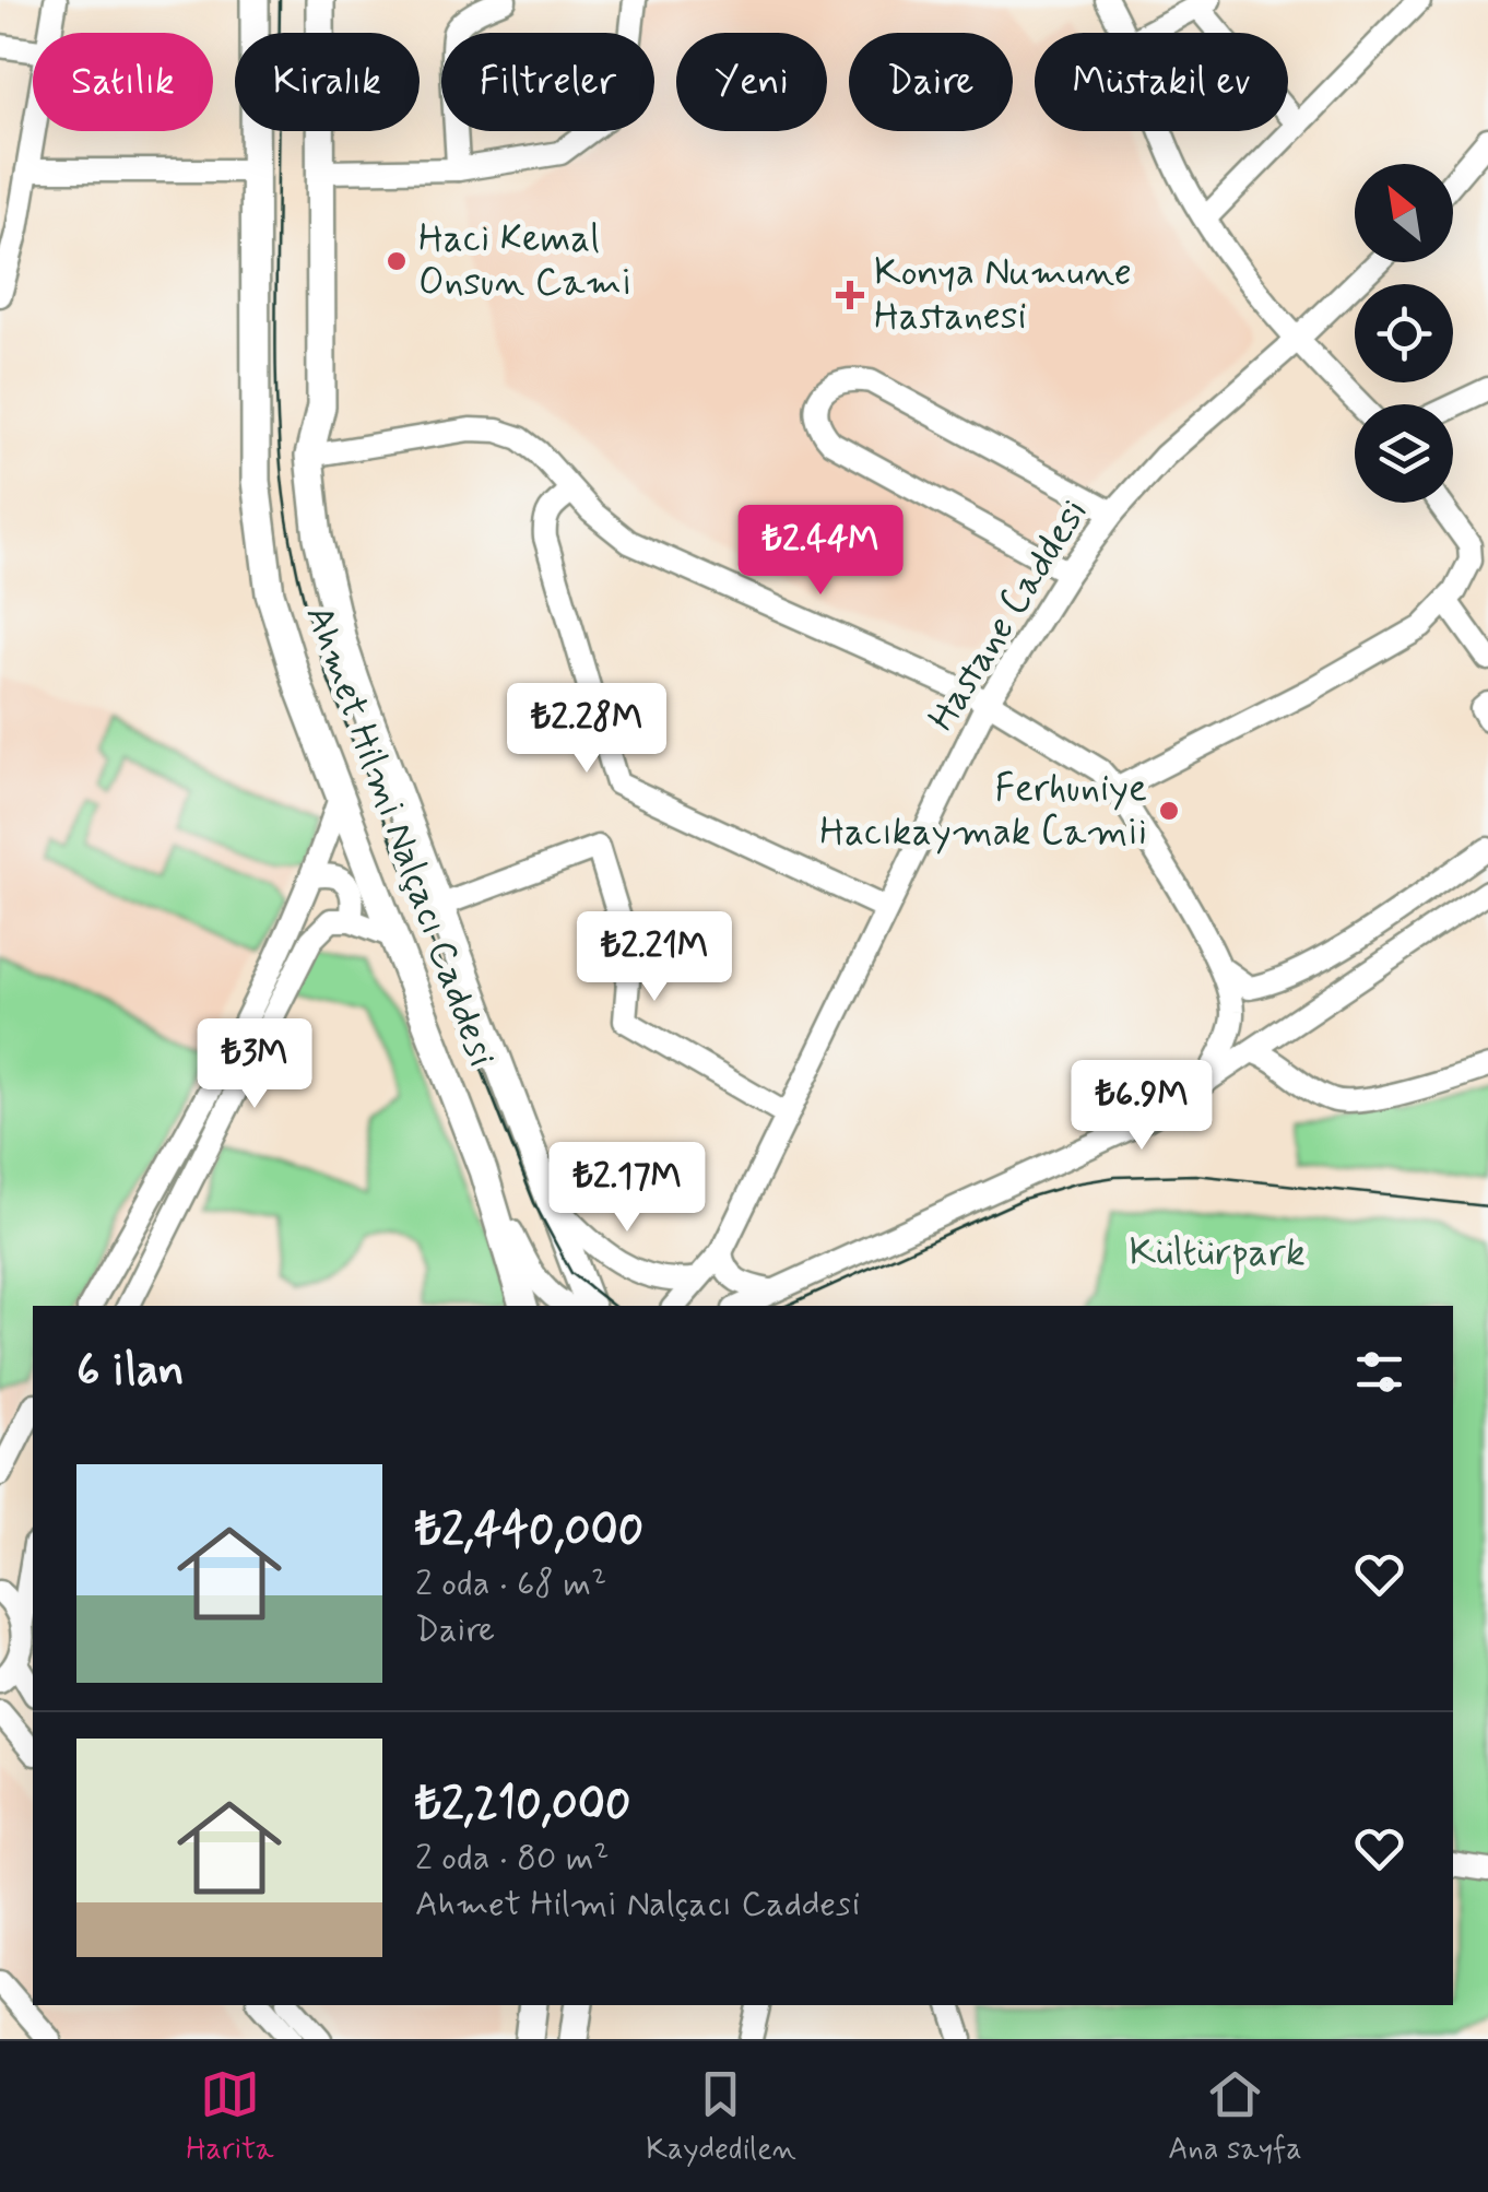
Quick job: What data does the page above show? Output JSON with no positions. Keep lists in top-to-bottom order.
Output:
{
  "streets": {
    "main road": ["Ahmet Hilmi Nalçacı Caddesi"],
    "street": ["Hastane Caddesi"]
  },
  "parks": ["Kültürpark"],
  "places": {
    "other": ["Haci Kemal Onsun Cami", "Ferhuniye Hacıkaymak Camii"],
    "health": ["Konya Numune Hastanesi"]
  },
  "north": "top left",
  "page": {
    "chip": [
      "Satılık",
      "Kiralık",
      "Filtreler",
      "Yeni",
      "Daire",
      "Müstakil ev"
    ],
    "price": [
      "₺2.44M",
      "₺2.28M",
      "₺2.21M",
      "₺3M",
      "₺6.9M",
      "₺2.17M"
    ],
    "heading": "6 ilan",
    "list": [
      {
        "name": "₺2,440,000",
        "note": "2 oda · 68 m² · Daire"
      },
      {
        "name": "₺2,210,000",
        "note": "2 oda · 80 m² · Ahmet Hilmi Nalçacı Caddesi"
      }
    ],
    "tabs": ["Harita", "Kaydedilen", "Ana sayfa"]
  }
}
